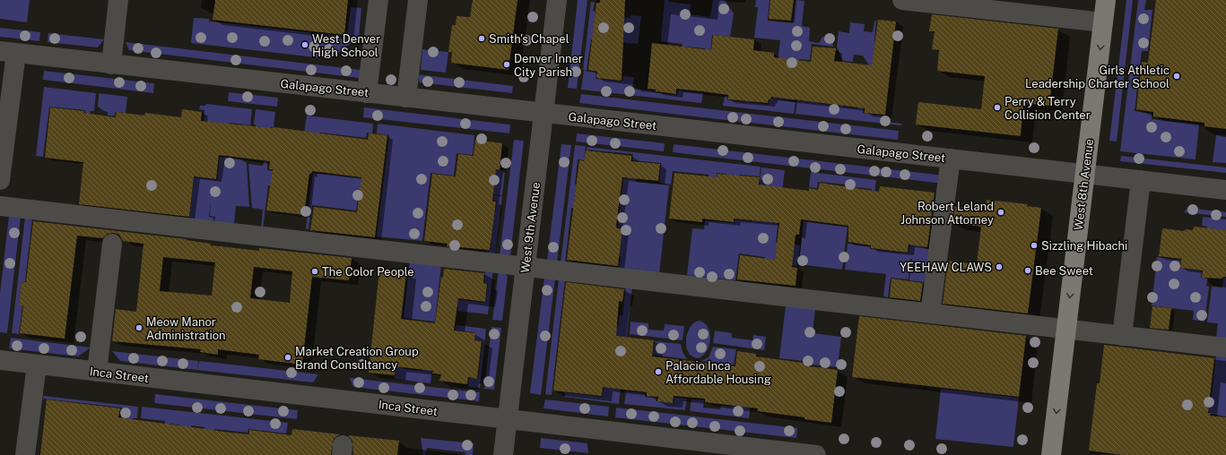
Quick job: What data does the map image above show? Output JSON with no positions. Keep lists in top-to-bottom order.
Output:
{
  "streets": {
    "main road": ["West 8th Avenue"],
    "street": ["Galapago Street", "West 9th Avenue", "Inca Street"]
  },
  "crossings": [
    ["Galapago Street", "West 8th Avenue"],
    ["Galapago Street", "West 9th Avenue"],
    ["West 9th Avenue", "Inca Street"]
  ],
  "one_way": ["West 8th Avenue"],
  "places": [
    "Smith's Chapel",
    "West Denver High School",
    "Denver Inner City Parish",
    "Girls Athletic Leadership Charter School",
    "Perry & Terry Collision Center",
    "Robert Leland Johnson Attorney",
    "Sizzling Hibachi",
    "YEEHAW CLAWS",
    "Bee Sweet",
    "The Color People",
    "Meow Manor Administration",
    "Market Creation Group Brand Consultancy",
    "Palacio Inca Affordable Housing"
  ]
}
